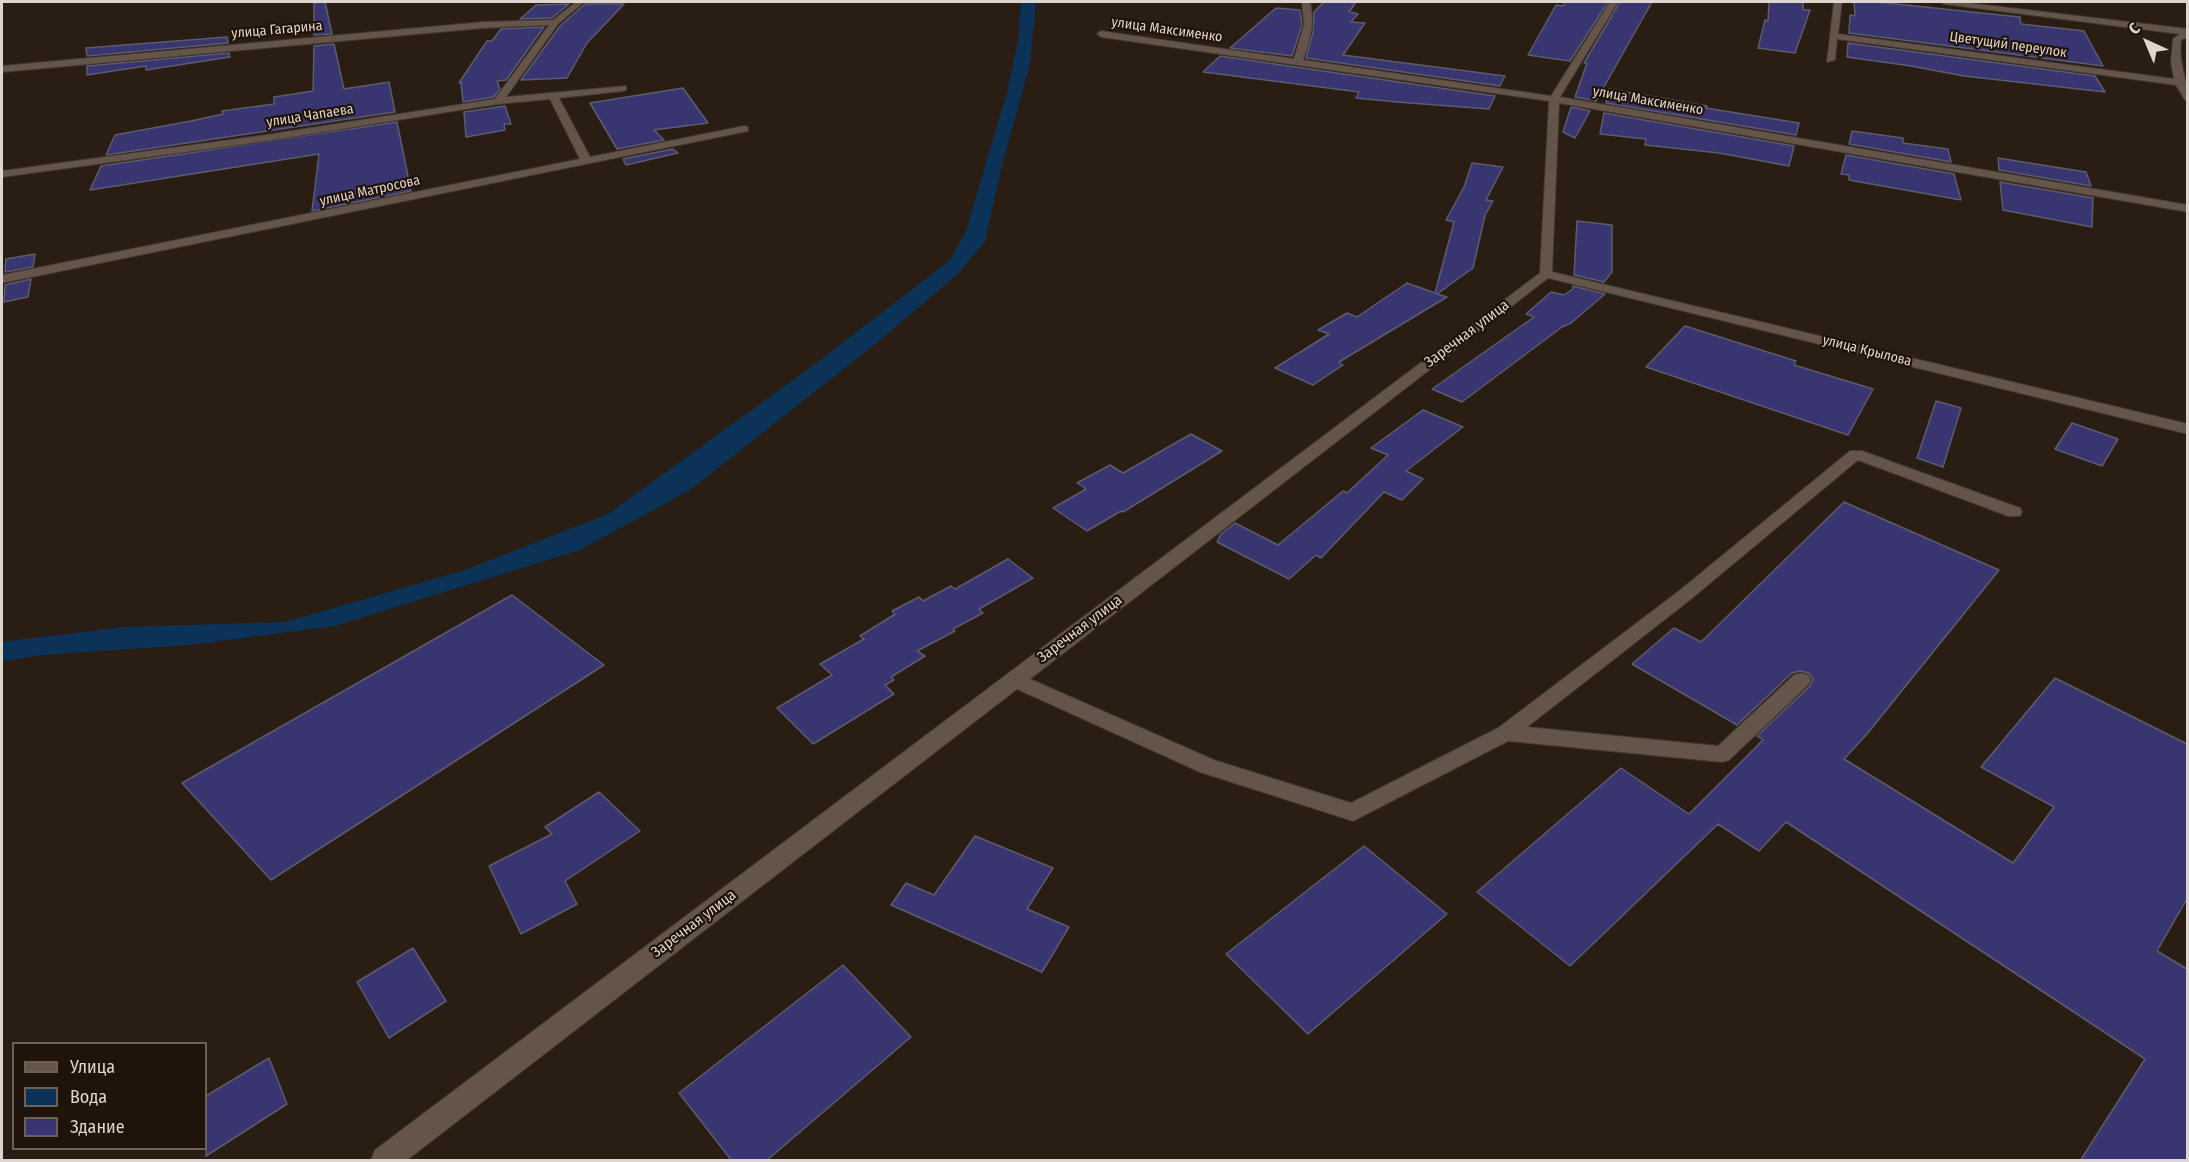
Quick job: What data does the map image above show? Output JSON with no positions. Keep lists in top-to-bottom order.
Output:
{
  "streets": {
    "street": [
      "улица Гагарина",
      "улица Максименко",
      "Цветущий переулок",
      "улица Чапаева",
      "улица Матросова",
      "Заречная улица",
      "улица Крылова"
    ]
  },
  "crossings": [
    ["Заречная улица", "улица Крылова"]
  ],
  "legend": ["Улица", "Вода", "Здание"],
  "north": "top left"
}
